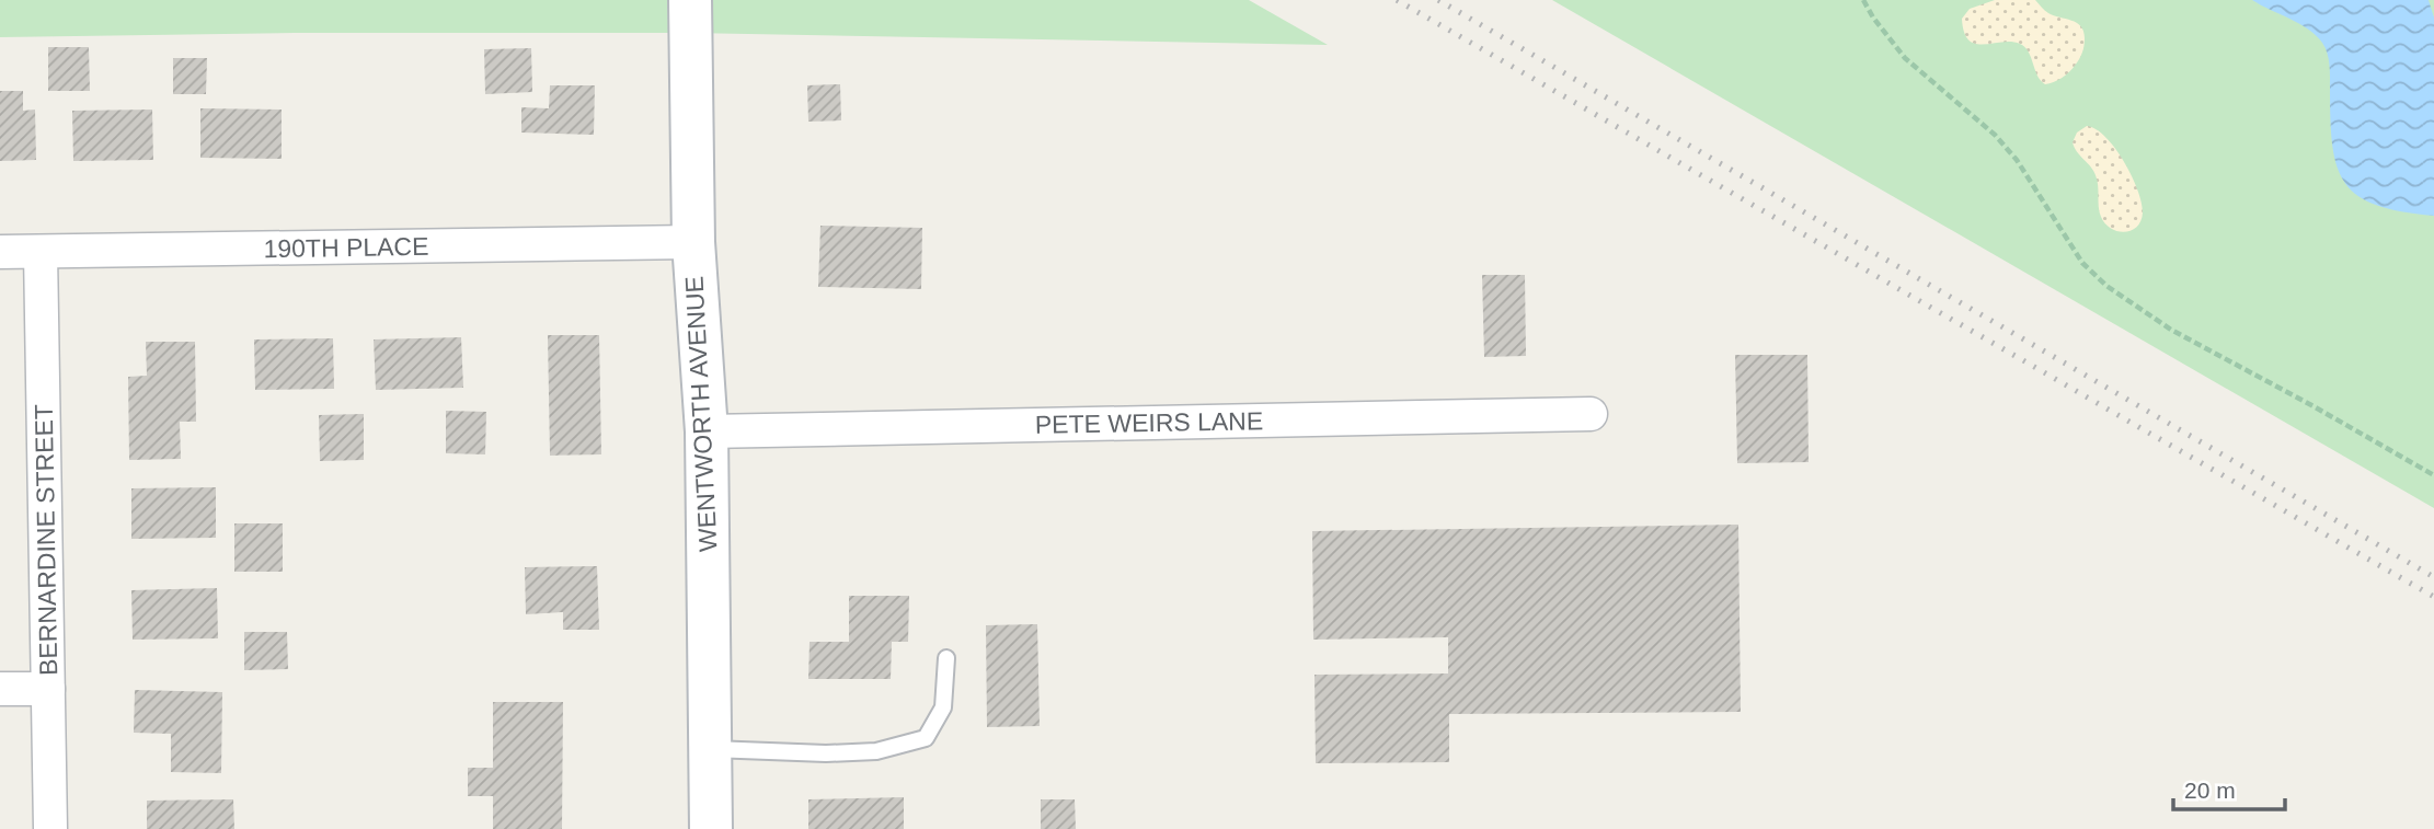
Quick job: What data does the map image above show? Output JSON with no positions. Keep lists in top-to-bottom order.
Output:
{
  "streets": {
    "street": [
      "190TH PLACE",
      "WENTWORTH AVENUE",
      "PETE WEIRS LANE",
      "BERNARDINE STREET"
    ]
  },
  "crossings": [
    ["190TH PLACE", "WENTWORTH AVENUE"],
    ["190TH PLACE", "BERNARDINE STREET"],
    ["WENTWORTH AVENUE", "PETE WEIRS LANE"]
  ],
  "scale_bar": "20 m"
}
